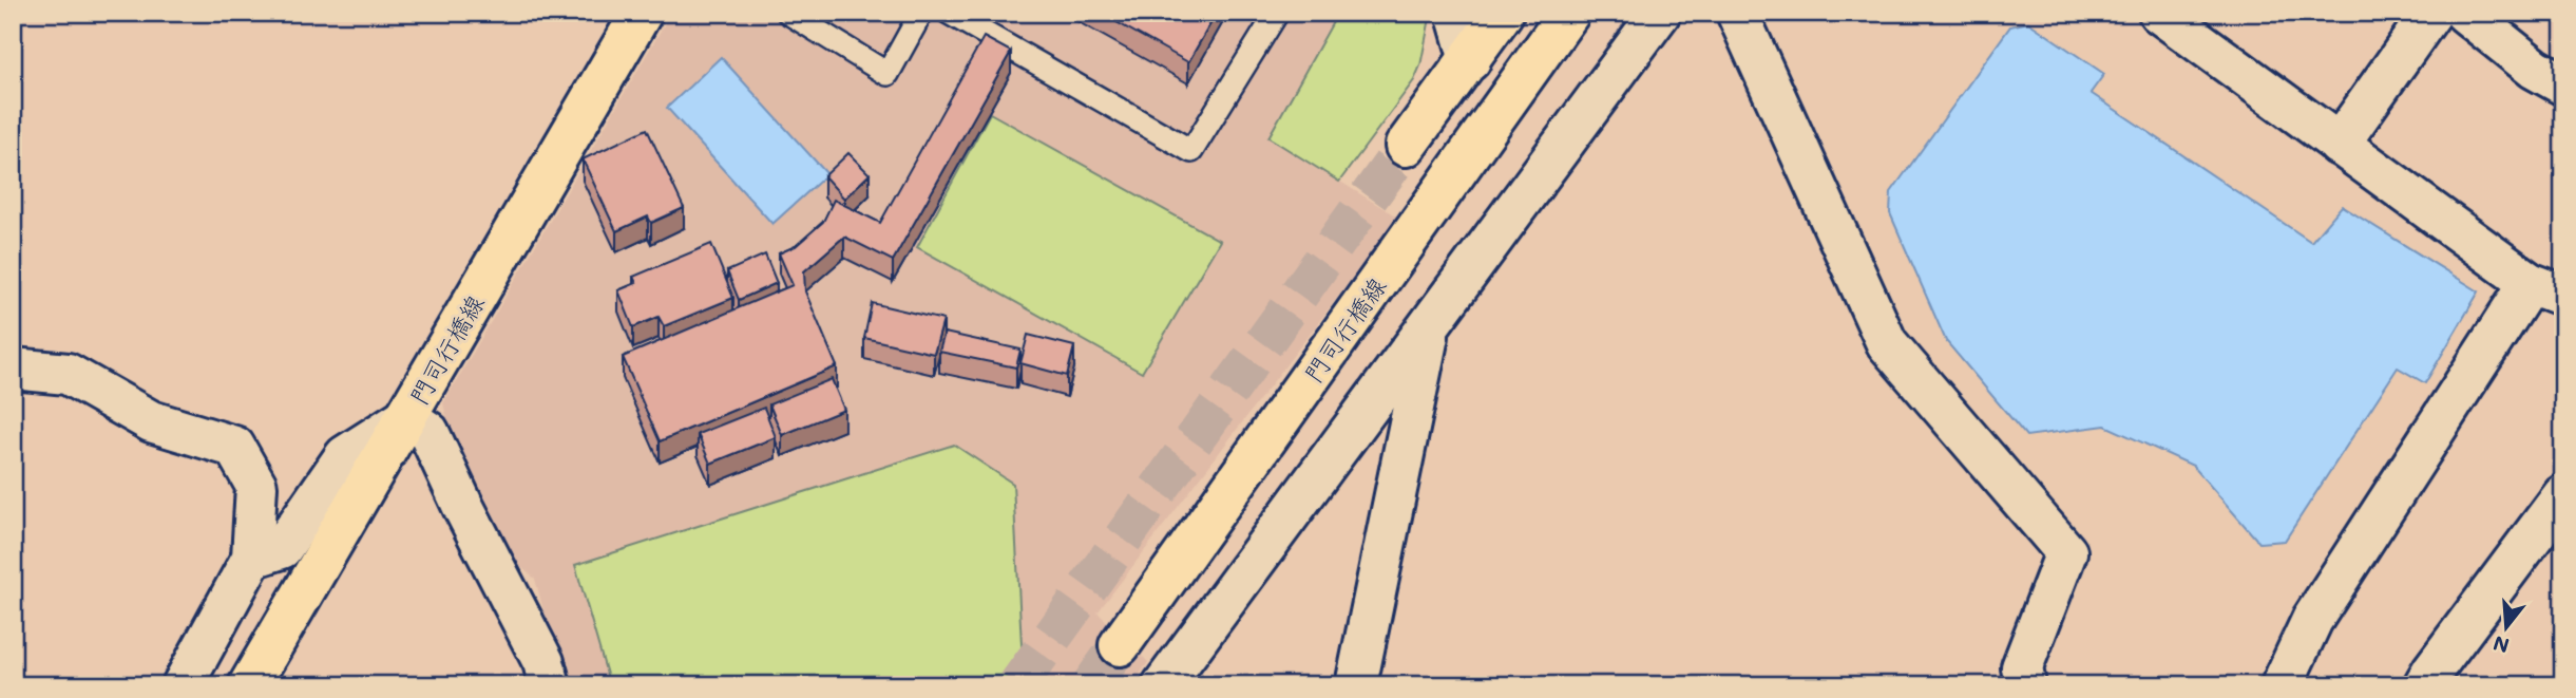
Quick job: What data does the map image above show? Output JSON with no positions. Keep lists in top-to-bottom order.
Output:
{
  "streets": {
    "main road": ["門司行橋線"]
  },
  "north": "bottom"
}
